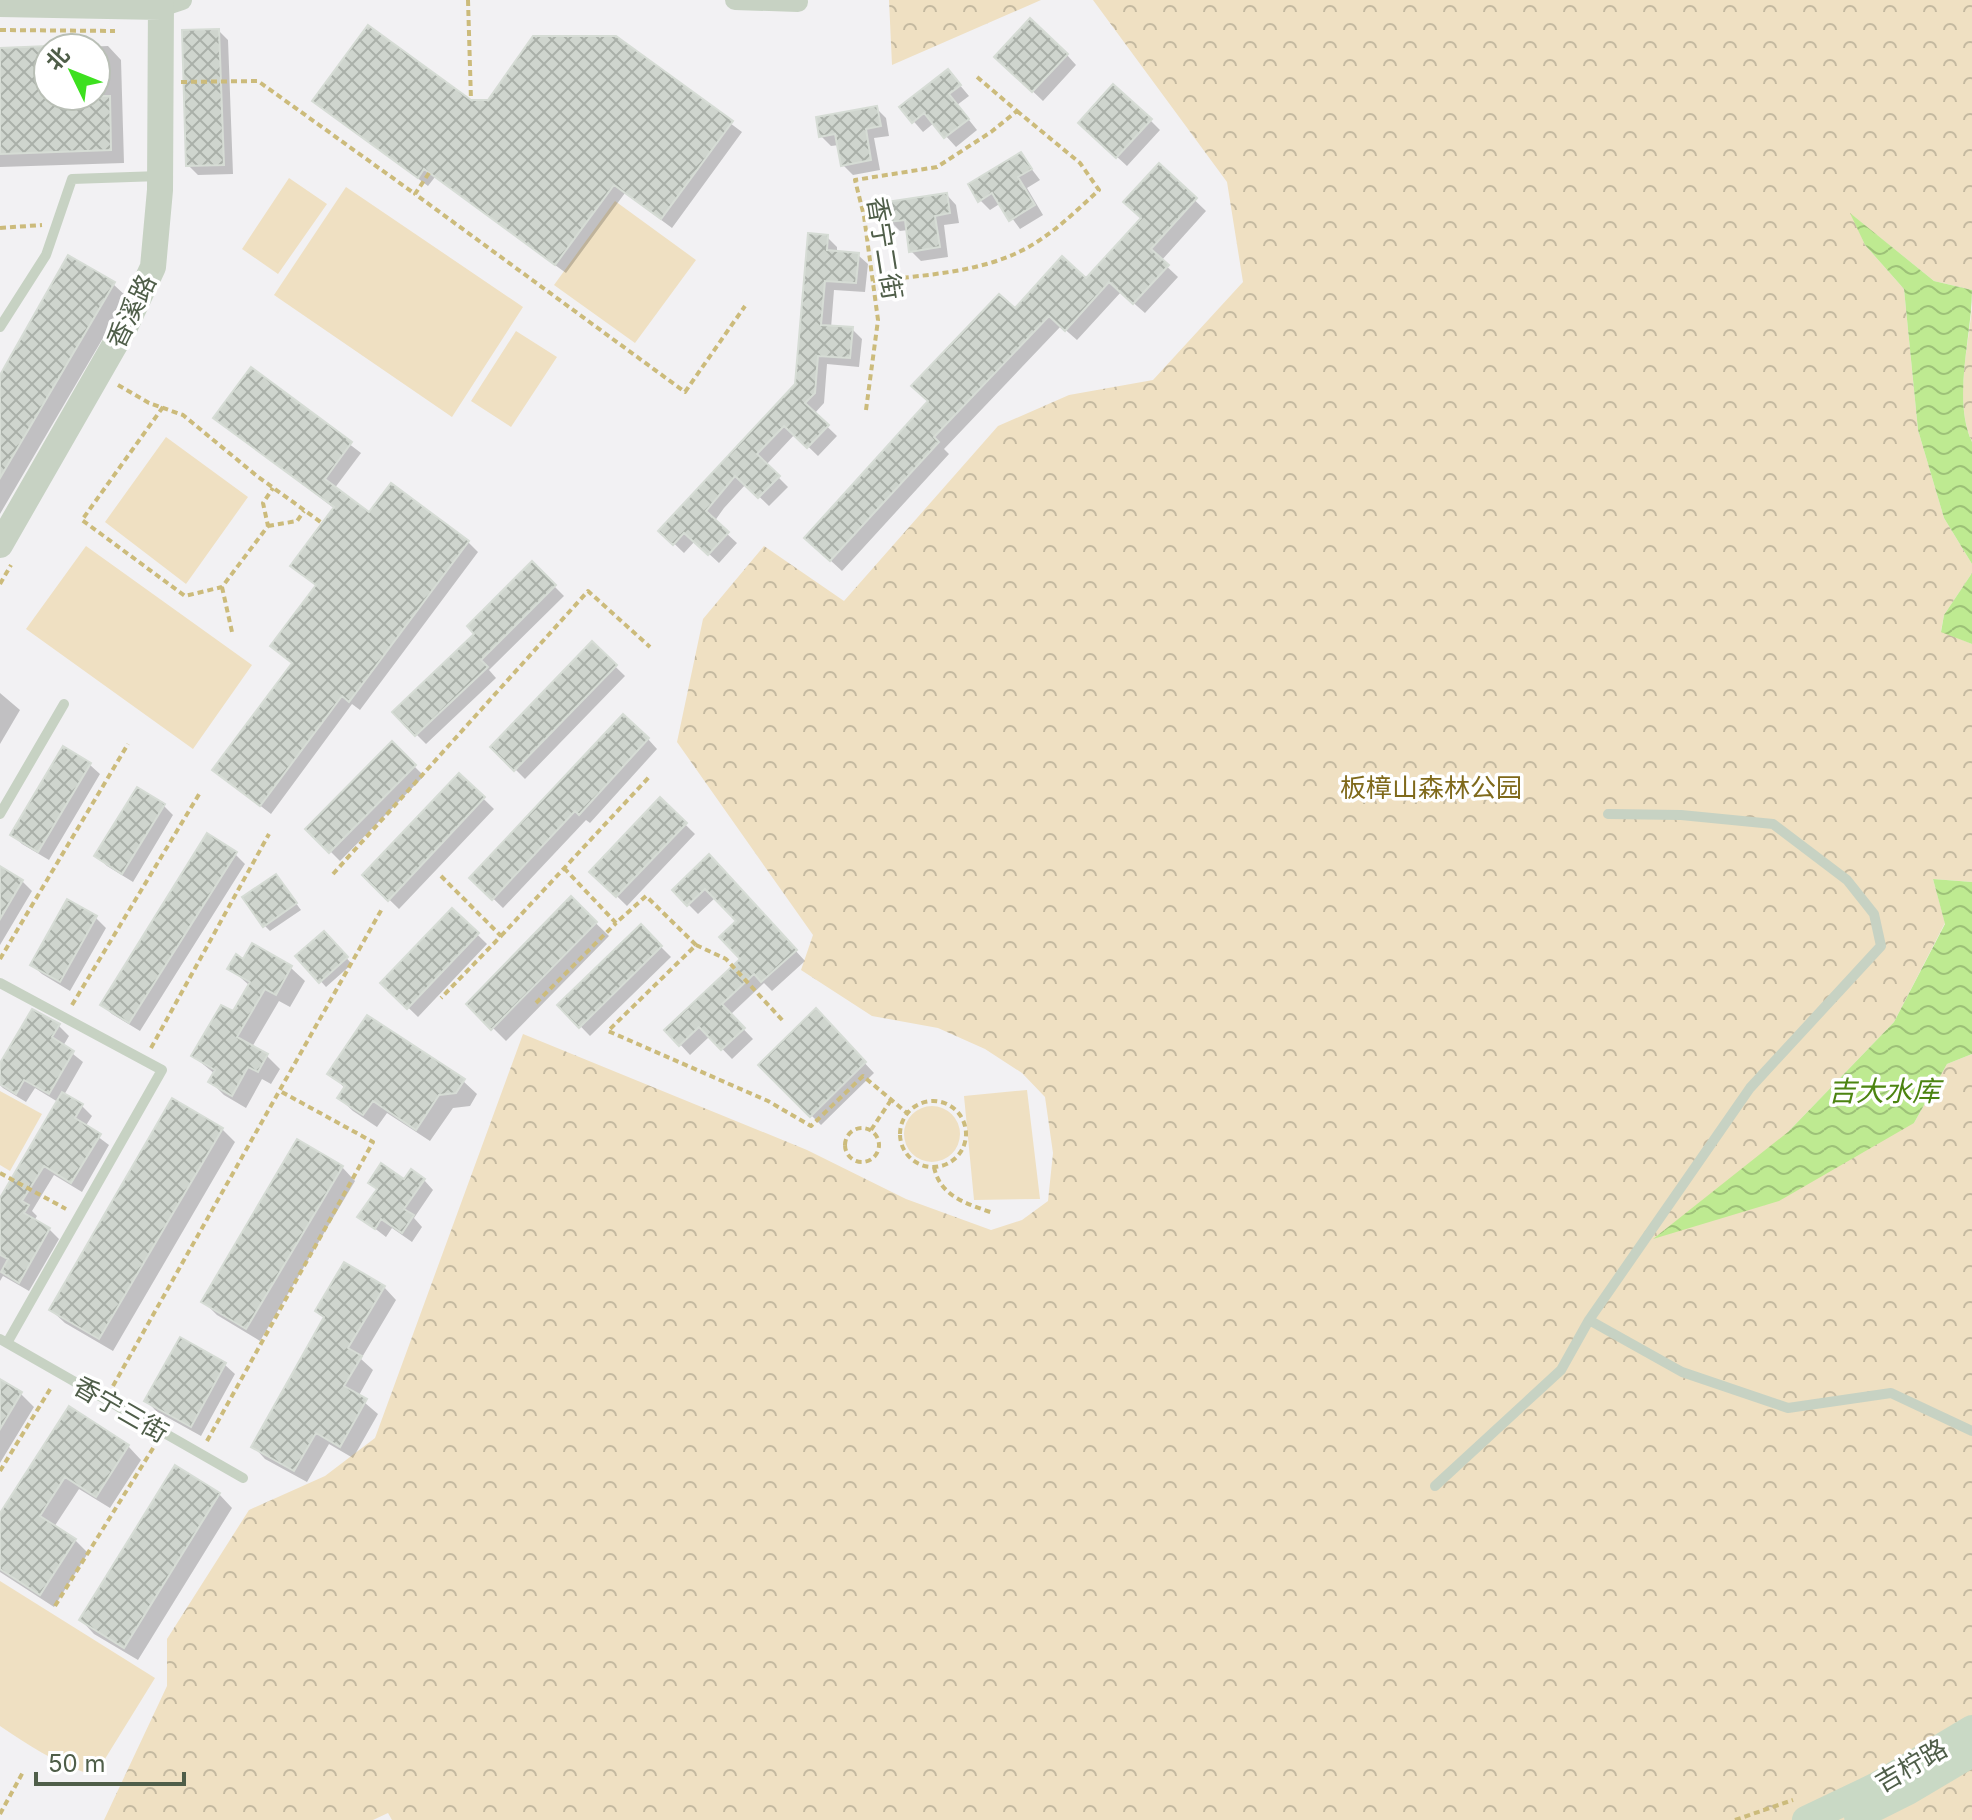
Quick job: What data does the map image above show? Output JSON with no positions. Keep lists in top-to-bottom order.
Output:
{
  "streets": {
    "main road": ["吉柠路"],
    "street": ["香溪路"],
    "lane": ["香宁三街"],
    "path": ["香宁二街"]
  },
  "water": ["吉大水库"],
  "parks": ["板樟山森林公园"],
  "scale_bar": "50 m",
  "north": "top left"
}
